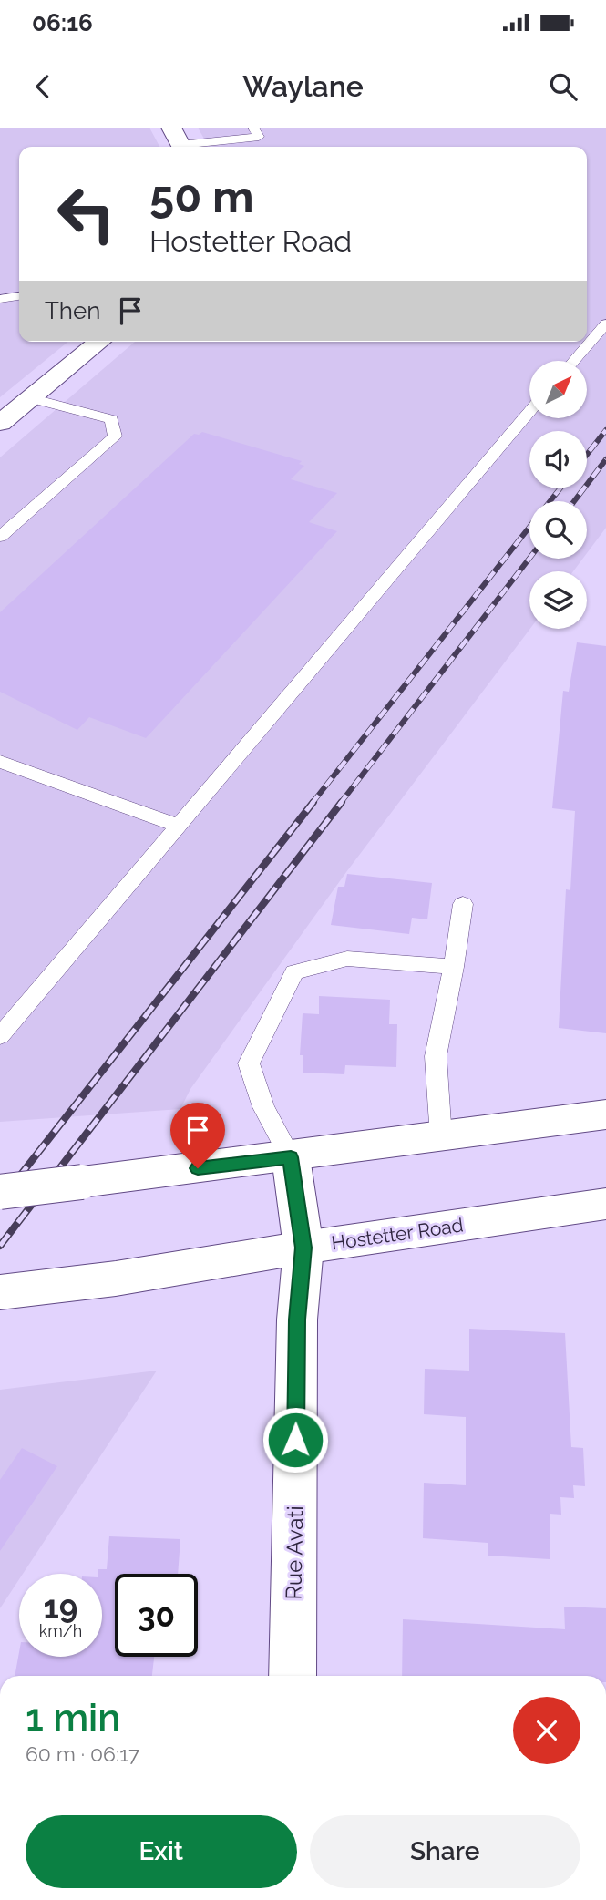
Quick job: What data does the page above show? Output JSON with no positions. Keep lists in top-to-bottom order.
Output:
{
  "streets": {
    "main road": ["Hostetter Road", "Rue Avati"]
  },
  "crossings": [
    ["Hostetter Road", "Rue Avati"]
  ],
  "north": "top right",
  "page": {
    "status": "06:16",
    "header": "Waylane",
    "turn": ["50 m", "Hostetter Road"],
    "then": "Then",
    "speed": "19 km/h",
    "limit": "30",
    "heading": ["1 min", "60 m · 06:17"],
    "buttons": ["Exit", "Share"]
  }
}
